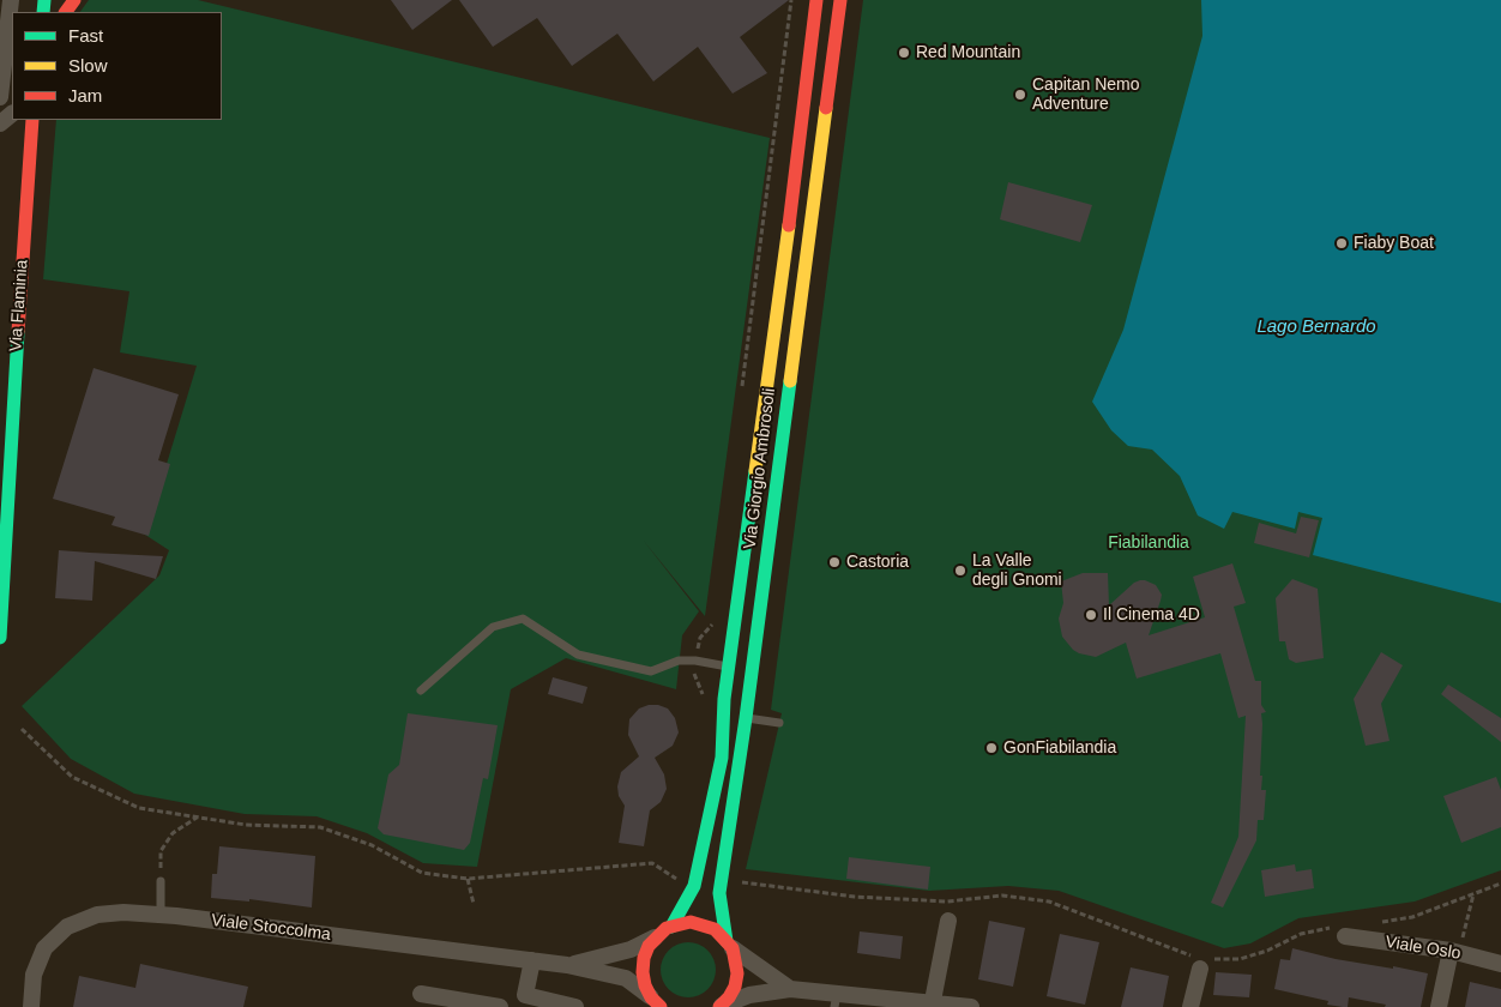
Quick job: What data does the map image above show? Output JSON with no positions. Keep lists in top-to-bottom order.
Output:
{
  "streets": {
    "main road": ["Via Flaminia", "Via Giorgio Ambrosoli"],
    "street": ["Viale Stoccolma", "Viale Oslo"]
  },
  "water": ["Lago Bernardo"],
  "parks": ["Fiabilandia"],
  "places": [
    "Red Mountain",
    "Capitan Nemo Adventure",
    "Fiaby Boat",
    "Castoria",
    "La Valle degli Gnomi",
    "Il Cinema 4D",
    "GonFiabilandia"
  ],
  "legend": ["Fast", "Slow", "Jam"]
}
